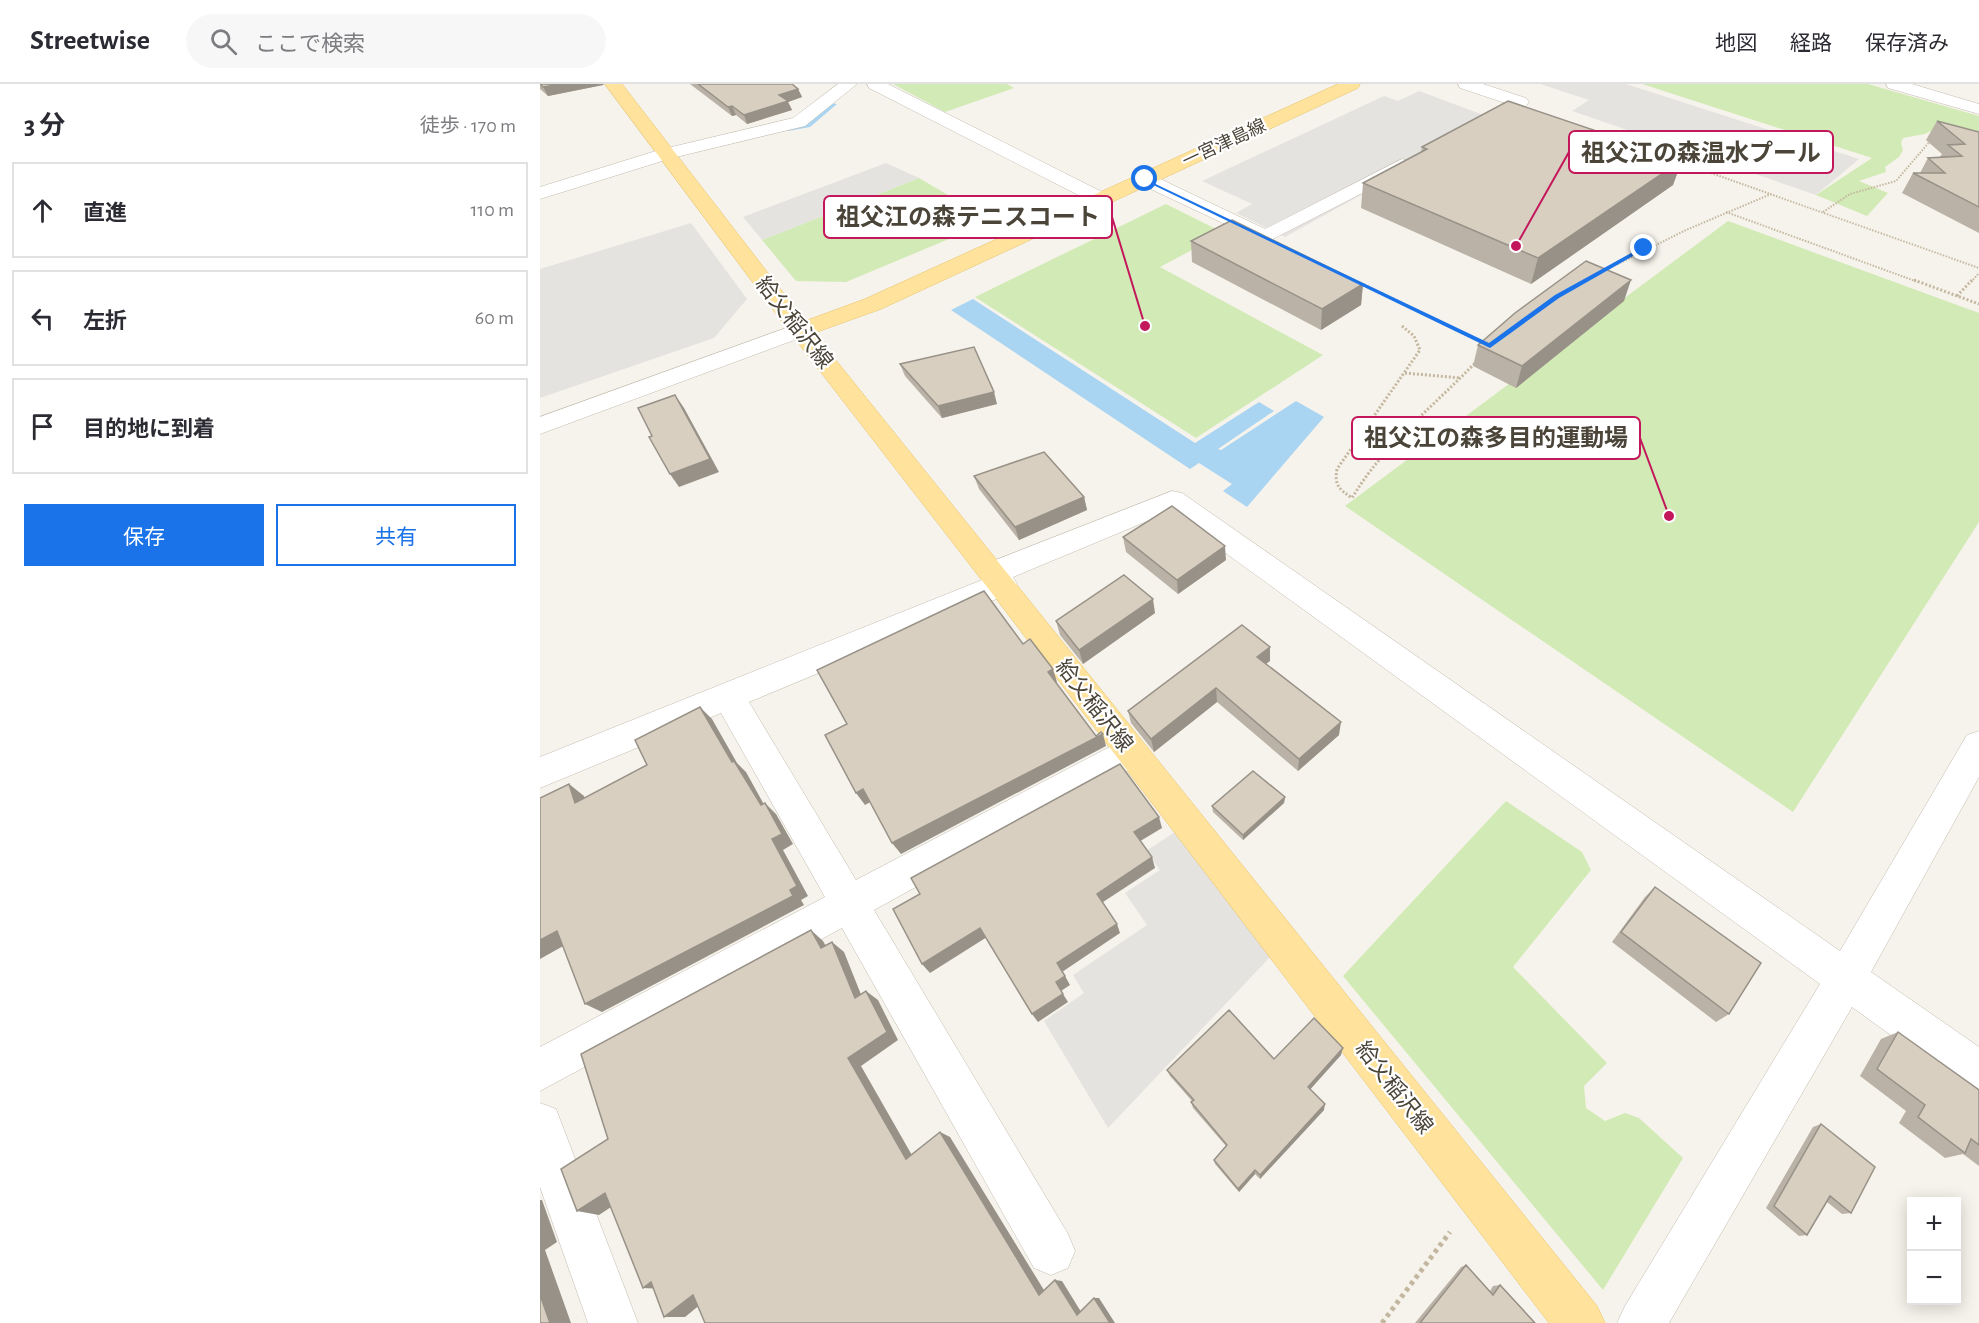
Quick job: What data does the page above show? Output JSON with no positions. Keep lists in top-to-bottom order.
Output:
{
  "streets": {
    "main road": ["一宮津島線", "給父稲沢線"]
  },
  "crossings": [
    ["一宮津島線", "給父稲沢線"]
  ],
  "places": ["祖父江の森温水プール", "祖父江の森テニスコート", "祖父江の森多目的運動場"],
  "page": {
    "header": "Streetwise",
    "search": "ここで検索",
    "nav": ["地図", "経路", "保存済み"],
    "heading": ["3 分", "徒歩 · 170 m"],
    "list": [
      ["直進", "110 m"],
      ["左折", "60 m"],
      "目的地に到着"
    ],
    "buttons": ["保存", "共有"],
    "map_buttons": ["+", "−"]
  }
}
